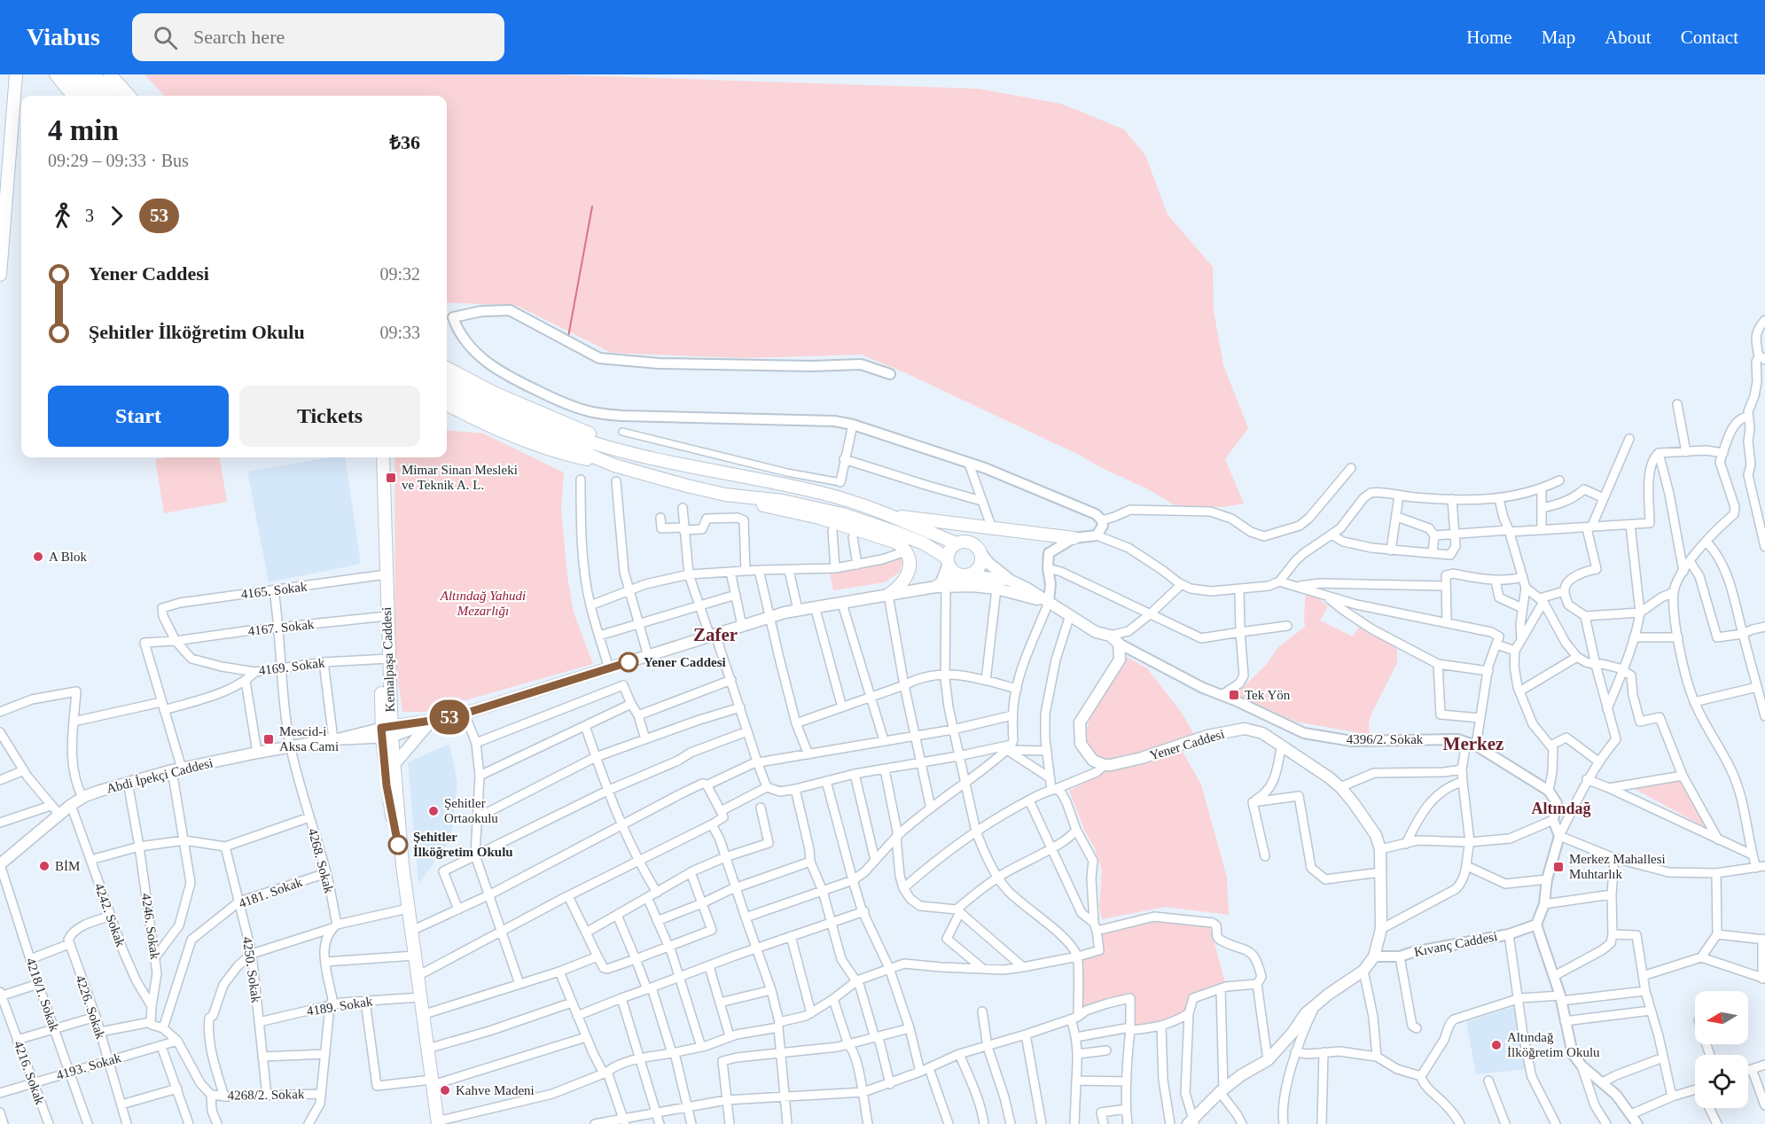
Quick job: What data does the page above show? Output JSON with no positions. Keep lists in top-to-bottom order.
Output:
{
  "streets": {
    "main road": ["Kemalpaşa Caddesi", "Yener Caddesi", "Abdi İpekçi Caddesi"],
    "street": [
      "4165. Sokak",
      "4167. Sokak",
      "4169. Sokak",
      "4396/2. Sokak",
      "4268. Sokak",
      "4181. Sokak",
      "4242. Sokak",
      "4246. Sokak",
      "Kıvanç Caddesi",
      "4250. Sokak",
      "4218/1. Sokak",
      "4189. Sokak",
      "4226. Sokak",
      "4193. Sokak",
      "4216. Sokak",
      "4268/2. Sokak"
    ]
  },
  "crossings": [
    ["4165. Sokak", "Kemalpaşa Caddesi"],
    ["4165. Sokak", "4169. Sokak"],
    ["4165. Sokak", "4268. Sokak"],
    ["4167. Sokak", "Kemalpaşa Caddesi"],
    ["4167. Sokak", "4169. Sokak"],
    ["4167. Sokak", "4268. Sokak"],
    ["Kemalpaşa Caddesi", "4169. Sokak"],
    ["Kemalpaşa Caddesi", "Abdi İpekçi Caddesi"],
    ["Kemalpaşa Caddesi", "4189. Sokak"],
    ["4169. Sokak", "4268. Sokak"],
    ["Yener Caddesi", "Kıvanç Caddesi"],
    ["Abdi İpekçi Caddesi", "4268. Sokak"],
    ["Abdi İpekçi Caddesi", "4242. Sokak"],
    ["Abdi İpekçi Caddesi", "4246. Sokak"],
    ["Abdi İpekçi Caddesi", "4218/1. Sokak"],
    ["4268. Sokak", "4181. Sokak"],
    ["4181. Sokak", "4250. Sokak"],
    ["4242. Sokak", "4246. Sokak"],
    ["4250. Sokak", "4189. Sokak"],
    ["4250. Sokak", "4268/2. Sokak"],
    ["4218/1. Sokak", "4193. Sokak"],
    ["4226. Sokak", "4193. Sokak"],
    ["4193. Sokak", "4216. Sokak"]
  ],
  "districts": ["Zafer", "Merkez", "Altındağ"],
  "parks": ["Altındağ Yahudi Mezarlığı"],
  "places": {
    "transit": [
      "Mimar Sinan Mesleki ve Teknik A. L.",
      "Tek Yön",
      "Mescid-i Aksa Cami",
      "Merkez Mahallesi Muhtarlık"
    ],
    "other": [
      "A Blok",
      "Yener Caddesi",
      "Şehitler Ortaokulu",
      "Şehitler İlköğretim Okulu",
      "BİM",
      "Altındağ İlköğretim Okulu",
      "Kahve Madeni"
    ]
  },
  "lines": ["bus line 53"],
  "north": "left",
  "page": {
    "header": "Viabus",
    "search": "Search here",
    "nav": [
      "Home",
      "Map",
      "About",
      "Contact"
    ],
    "on_map": "53",
    "heading": ["4 min", "09:29 – 09:33 · Bus", "₺36"],
    "legs": ["3", "53"],
    "list": [
      {
        "name": "Yener Caddesi",
        "value": "09:32"
      },
      {
        "name": "Şehitler İlköğretim Okulu",
        "value": "09:33"
      }
    ],
    "buttons": ["Start", "Tickets"]
  }
}
